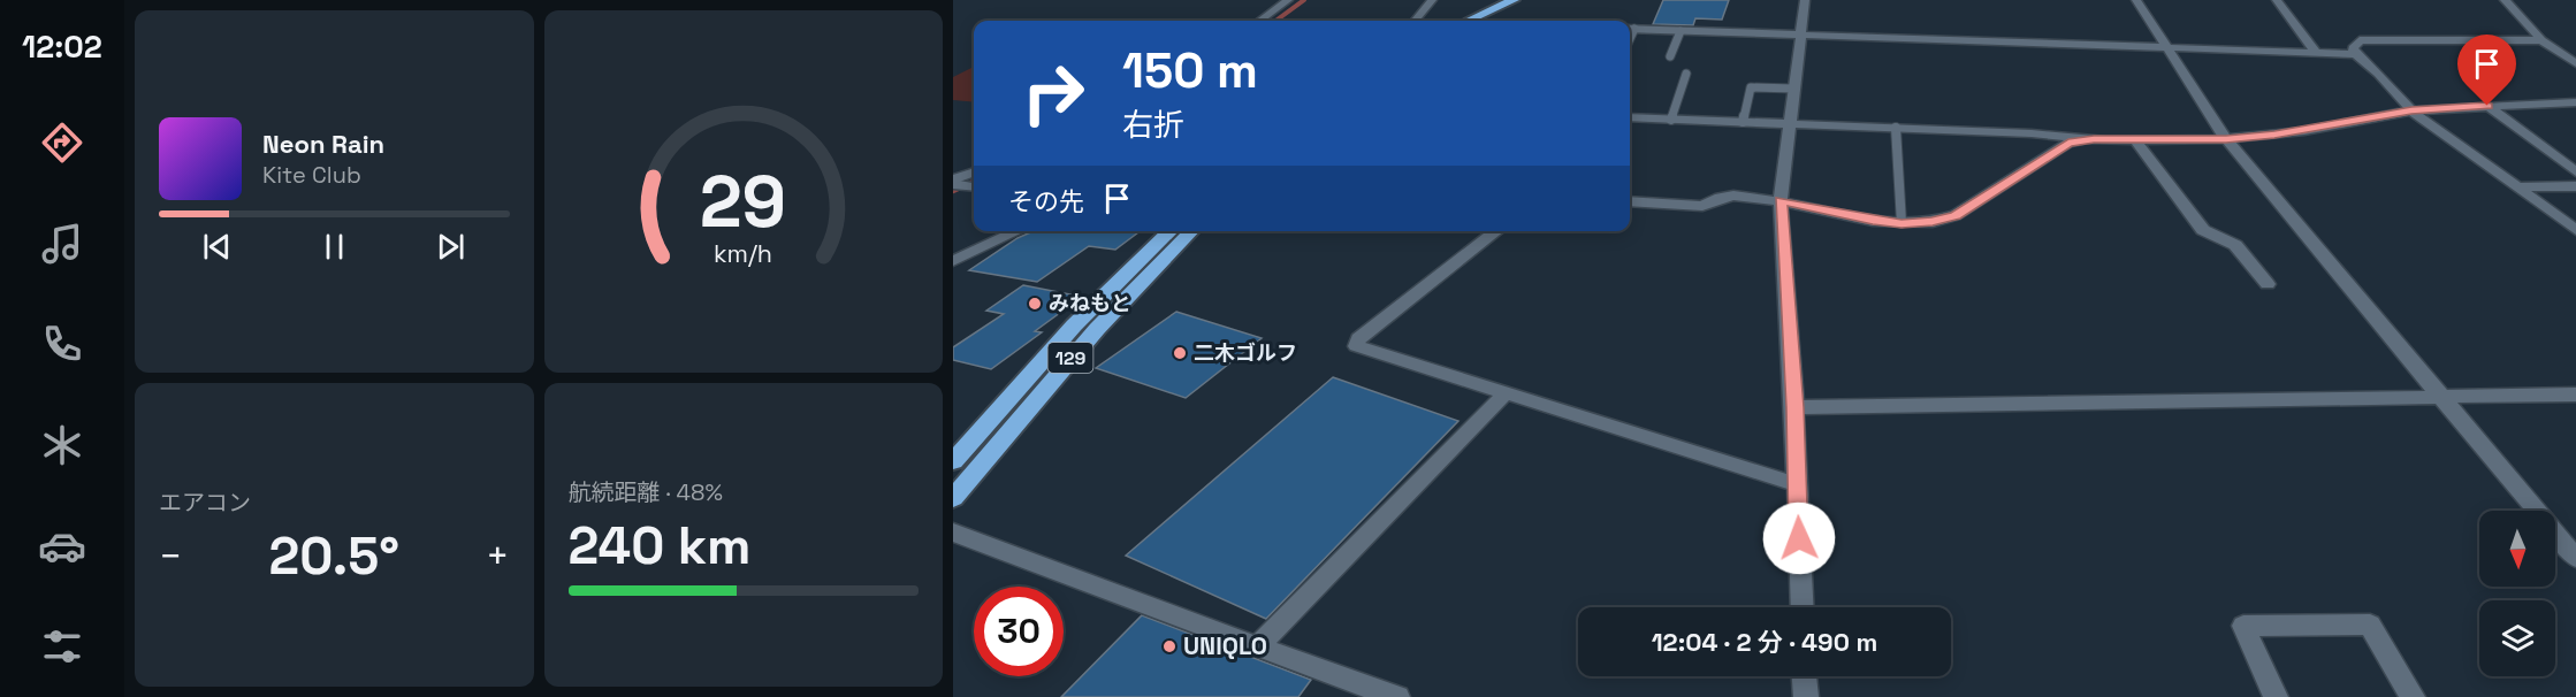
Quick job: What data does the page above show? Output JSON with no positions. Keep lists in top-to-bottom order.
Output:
{
  "streets": {
    "highway": ["129"]
  },
  "places": ["みねもと", "二木ゴルフ", "UNIQLO"],
  "north": "bottom",
  "page": {
    "tabs": "12:02",
    "turn": ["150 m", "右折"],
    "song": ["Neon Rain", "Kite Club"],
    "then": "その先",
    "tile": [
      "エアコン",
      ["航続距離 · 48%", "240 km"]
    ],
    "heat": ["−", "20.5°", "+"],
    "limit": "30",
    "trip": "12:04 · 2 分 · 490 m",
    "gauge": ["29", "km/h"]
  }
}
